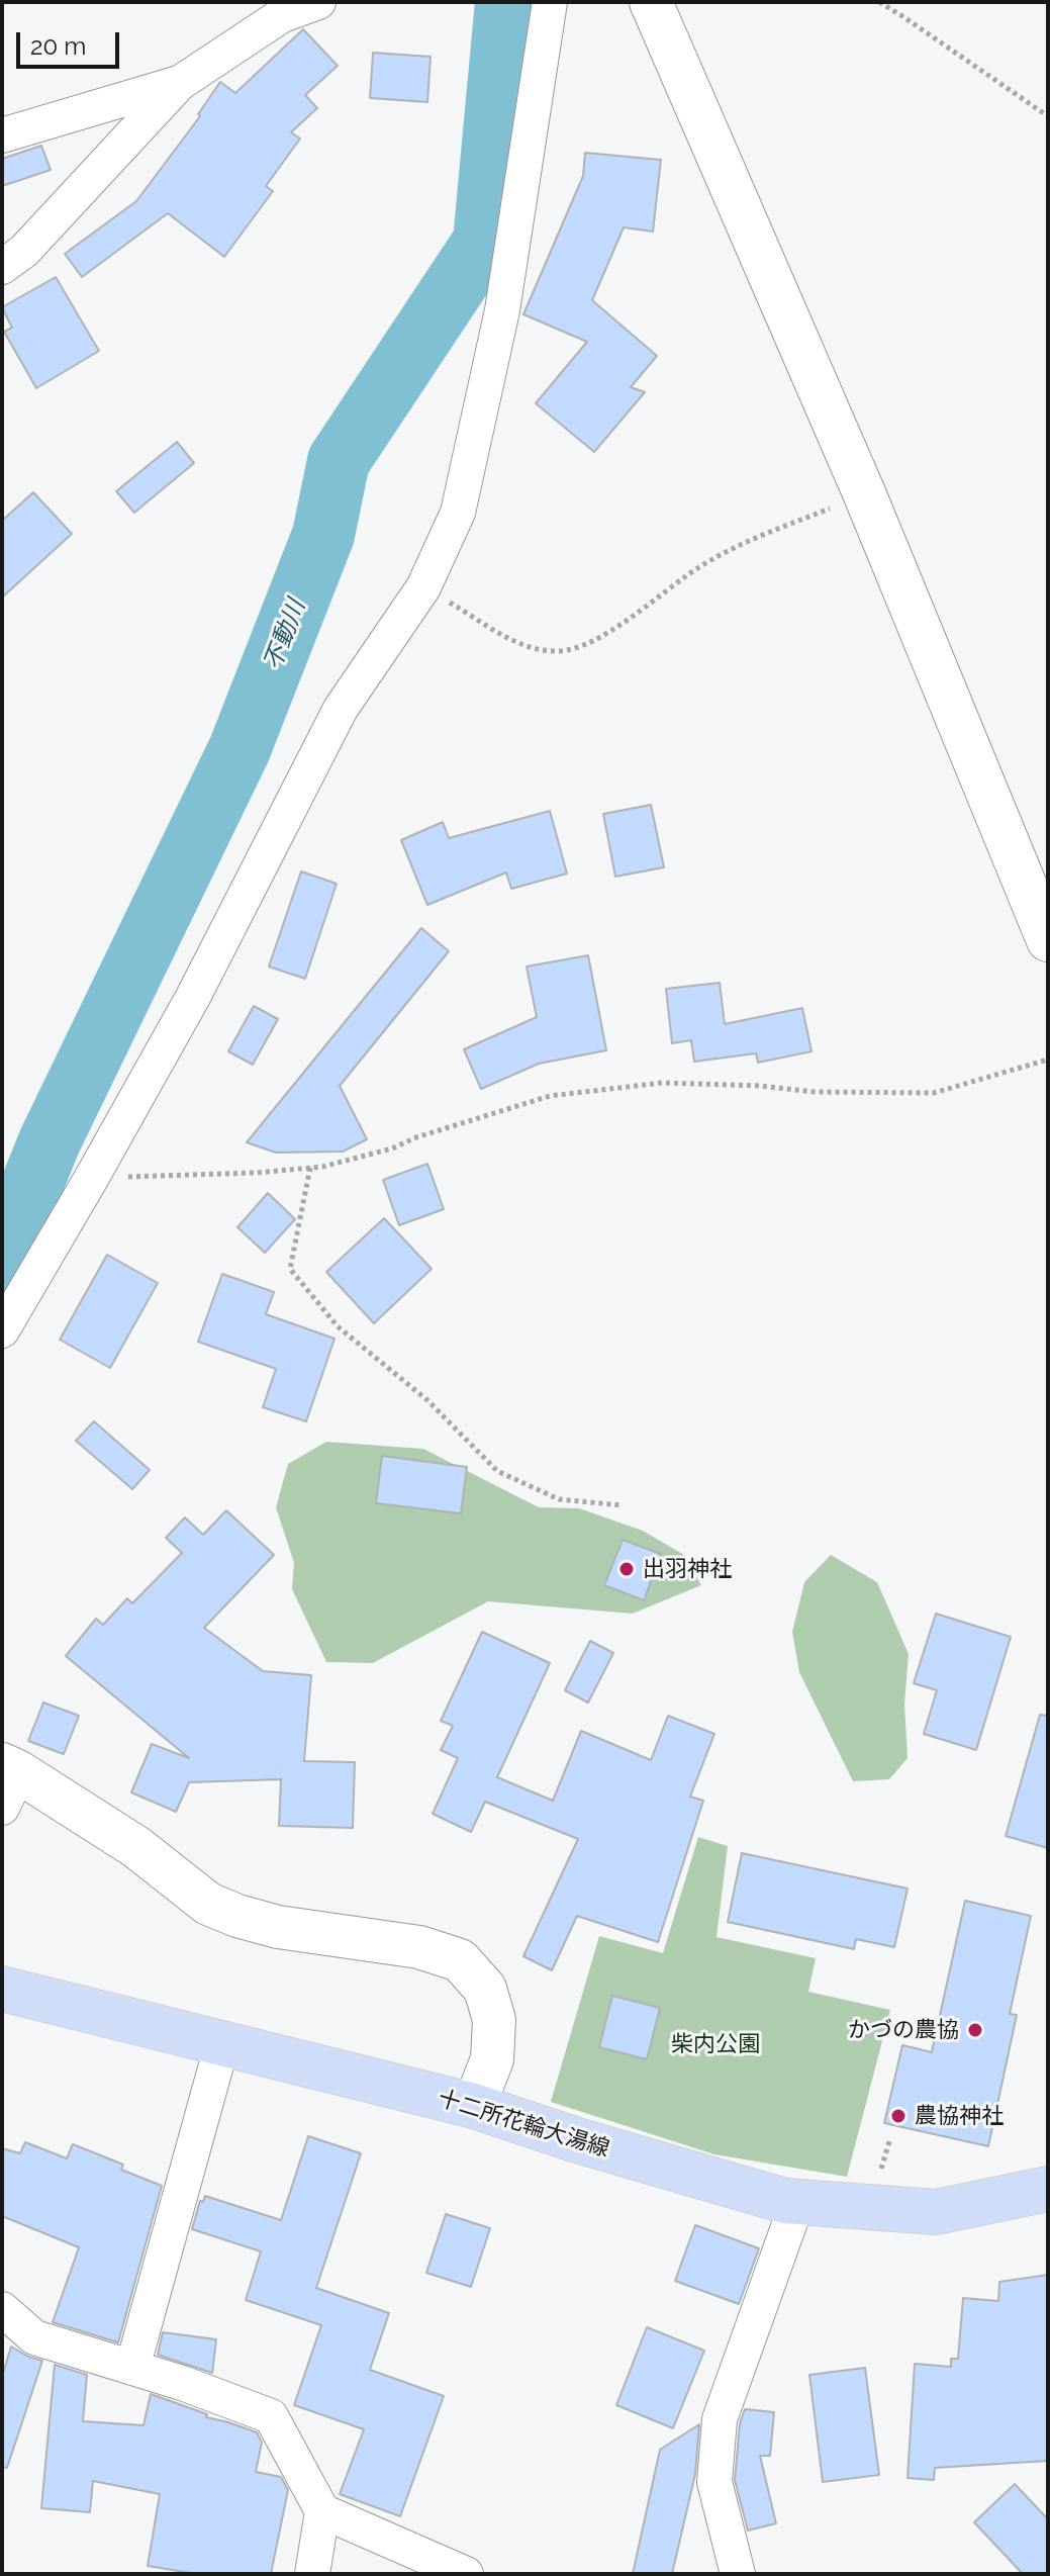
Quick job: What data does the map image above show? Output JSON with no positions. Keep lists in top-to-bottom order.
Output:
{
  "streets": {
    "main road": ["十二所花輪大湯線"]
  },
  "water": ["不動川"],
  "parks": ["柴内公園"],
  "places": ["出羽神社", "かづの農協", "農協神社"],
  "scale_bar": "20 m"
}
